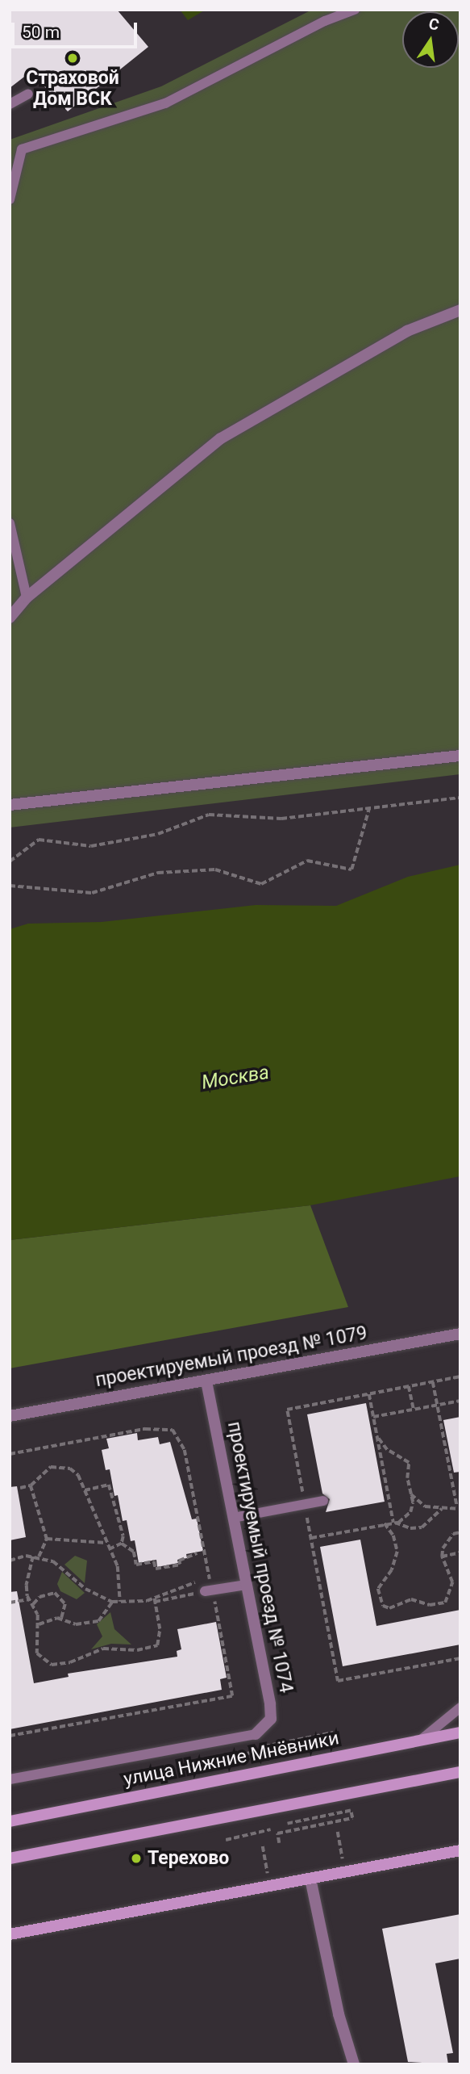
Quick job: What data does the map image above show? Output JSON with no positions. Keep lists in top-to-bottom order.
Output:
{
  "streets": {
    "main road": ["улица Нижние Мнёвники"],
    "street": ["проектируемый проезд № 1079", "проектируемый проезд № 1074"]
  },
  "crossings": [
    ["проектируемый проезд № 1079", "проектируемый проезд № 1074"]
  ],
  "water": ["Москва"],
  "places": ["Страховой Дом ВСК", "Терехово"],
  "scale_bar": "50 m",
  "north": "top"
}
